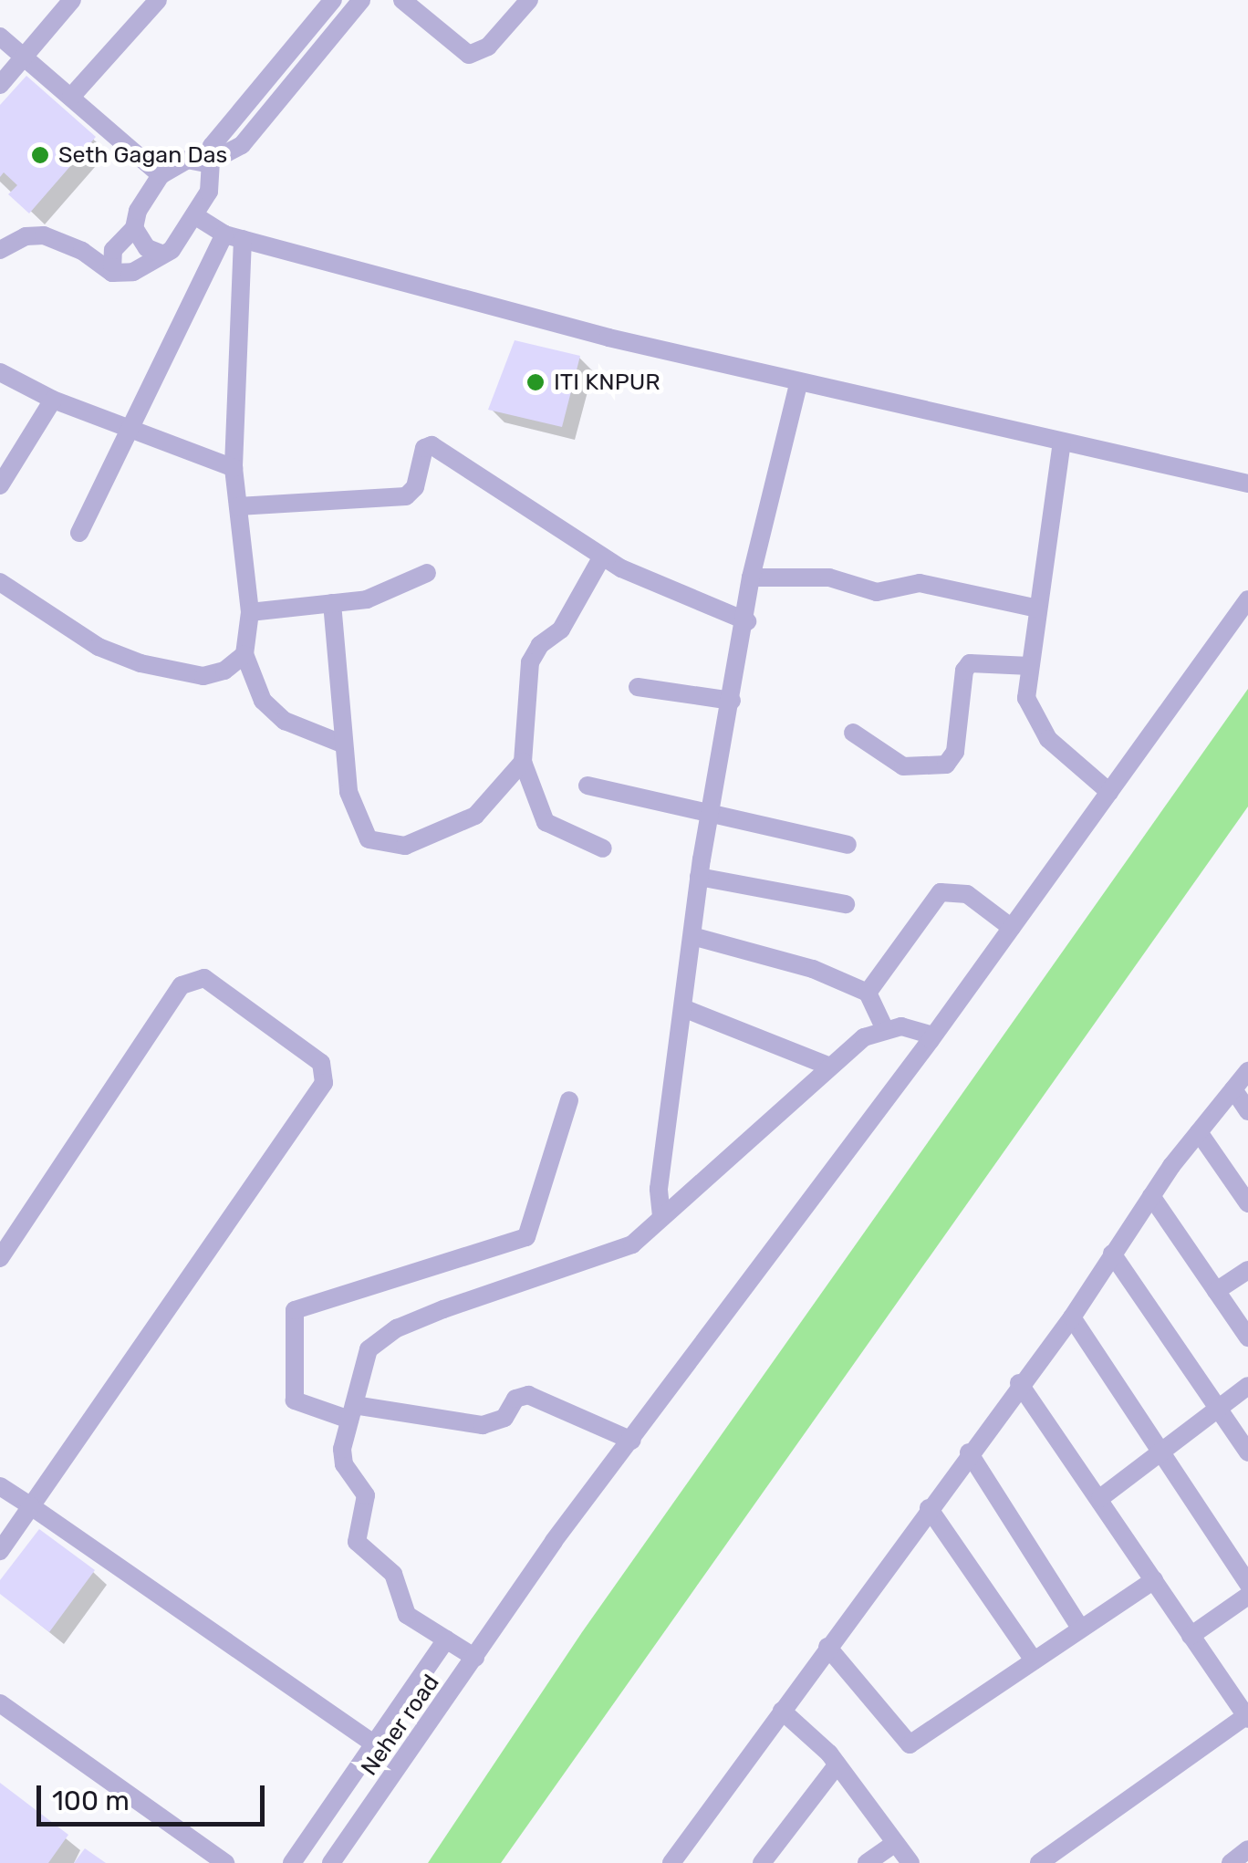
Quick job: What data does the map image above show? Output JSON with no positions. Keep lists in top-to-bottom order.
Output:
{
  "streets": {
    "street": ["Neher road"]
  },
  "places": ["Seth Gagan Das", "ITI KNPUR"],
  "scale_bar": "100 m"
}
